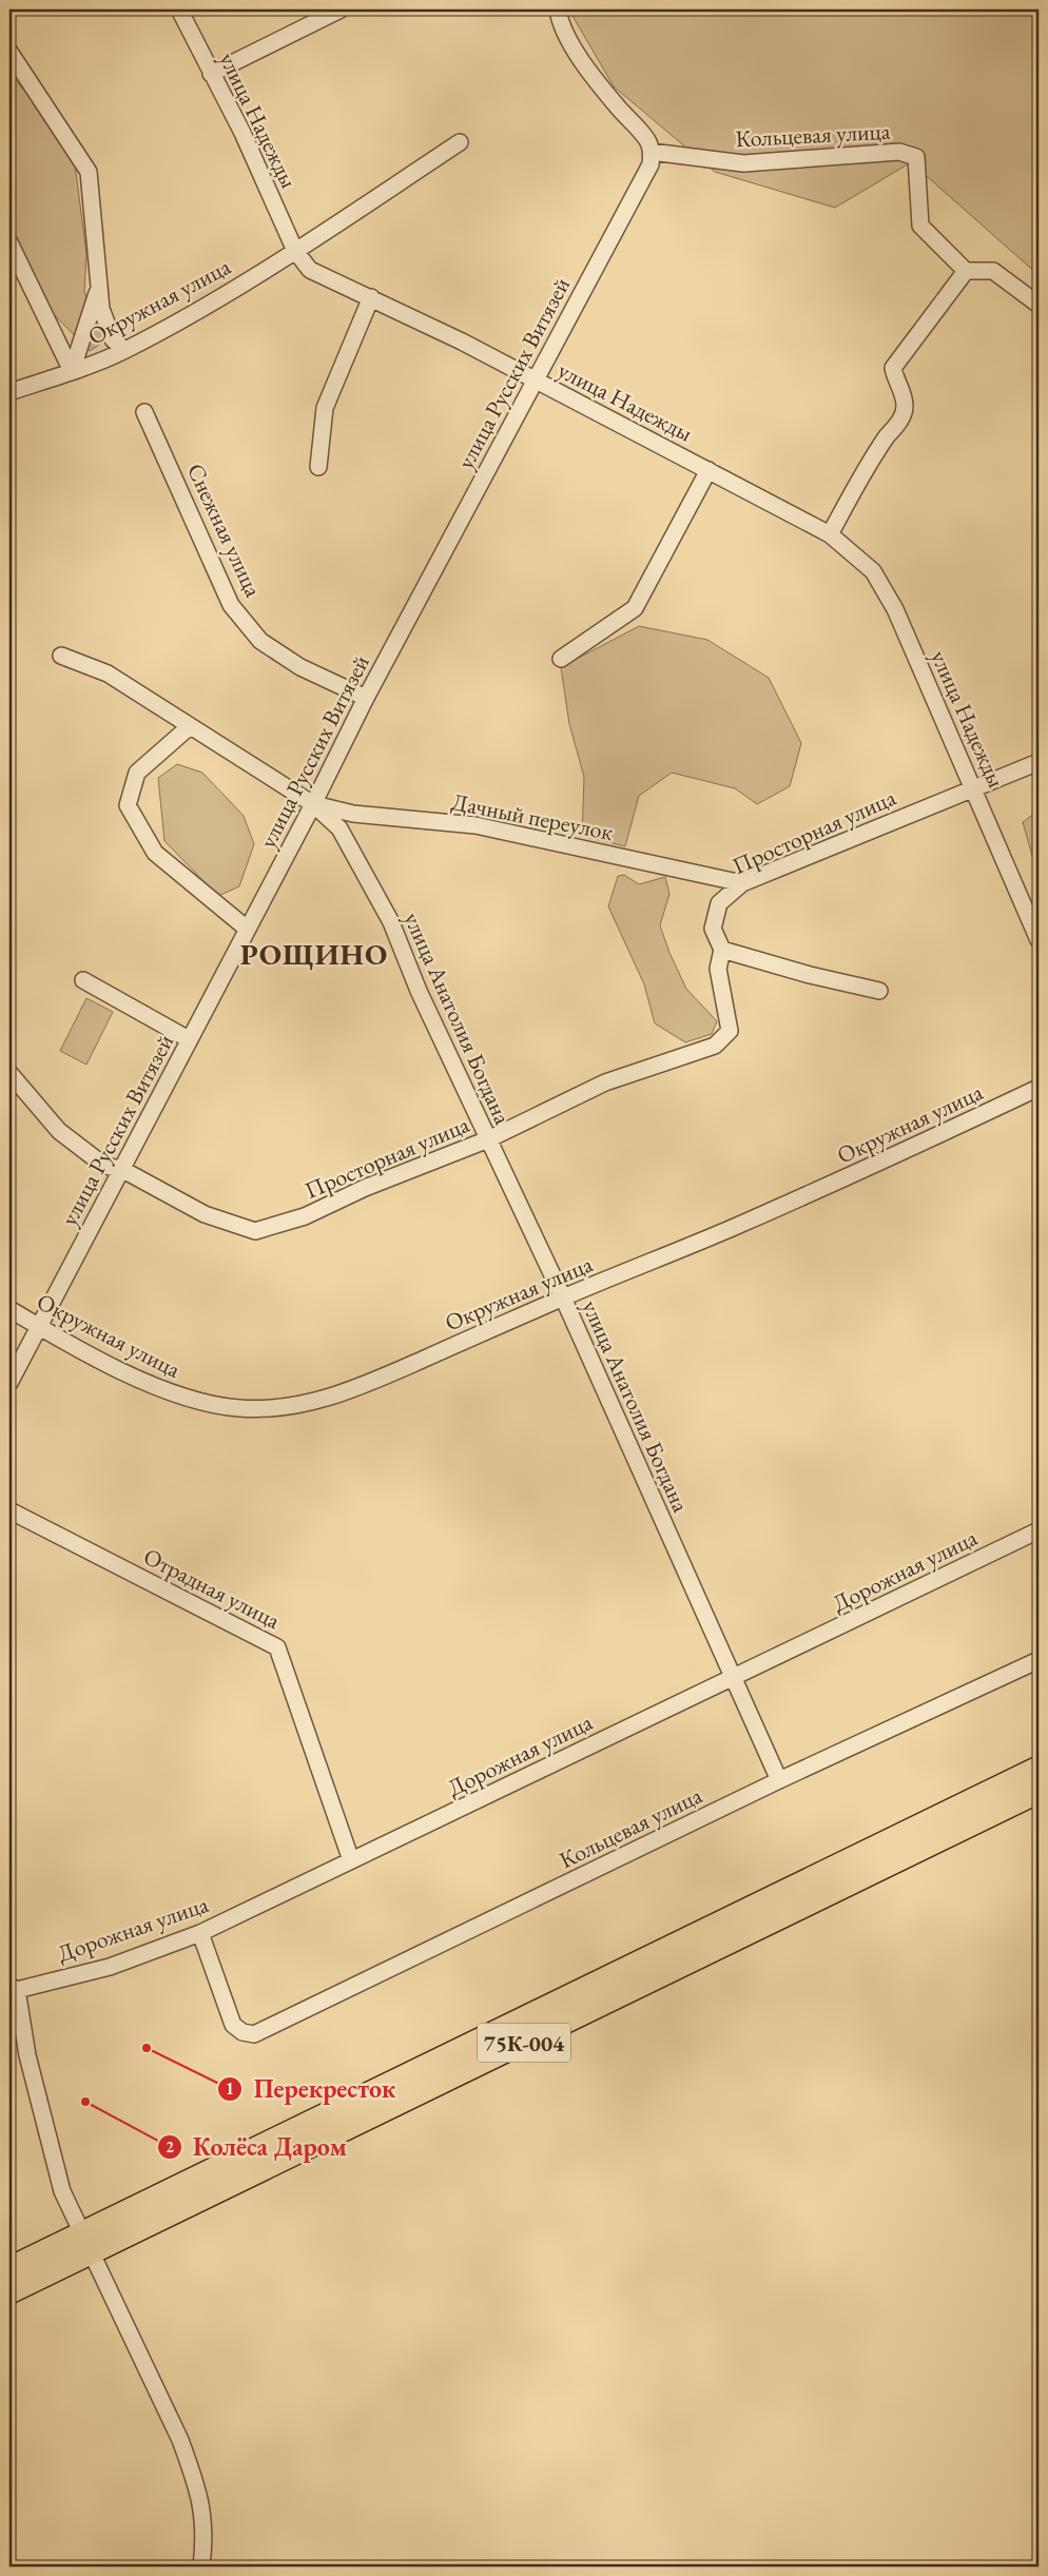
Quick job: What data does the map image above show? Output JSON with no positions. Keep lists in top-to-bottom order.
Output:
{
  "streets": {
    "highway": ["75К-004"],
    "street": [
      "улица Надежды",
      "Кольцевая улица",
      "Окружная улица",
      "улица Русских Витязей",
      "Снежная улица",
      "Дачный переулок",
      "Просторная улица",
      "улица Анатолия Богдана",
      "Дорожная улица",
      "Отрадная улица"
    ]
  },
  "crossings": [
    ["улица Надежды", "Окружная улица"],
    ["улица Надежды", "улица Русских Витязей"],
    ["улица Надежды", "Просторная улица"],
    ["Кольцевая улица", "улица Русских Витязей"],
    ["Кольцевая улица", "улица Анатолия Богдана"],
    ["Кольцевая улица", "Дорожная улица"],
    ["Окружная улица", "улица Русских Витязей"],
    ["Окружная улица", "улица Анатолия Богдана"],
    ["улица Русских Витязей", "Снежная улица"],
    ["улица Русских Витязей", "Дачный переулок"],
    ["улица Русских Витязей", "Просторная улица"],
    ["улица Русских Витязей", "улица Анатолия Богдана"],
    ["Дачный переулок", "Просторная улица"],
    ["Дачный переулок", "улица Анатолия Богдана"],
    ["Просторная улица", "улица Анатолия Богдана"],
    ["улица Анатолия Богдана", "Дорожная улица"],
    ["Дорожная улица", "Отрадная улица"]
  ],
  "districts": ["РОЩИНО"],
  "places": ["Перекресток", "Колёса Даром"]
}
